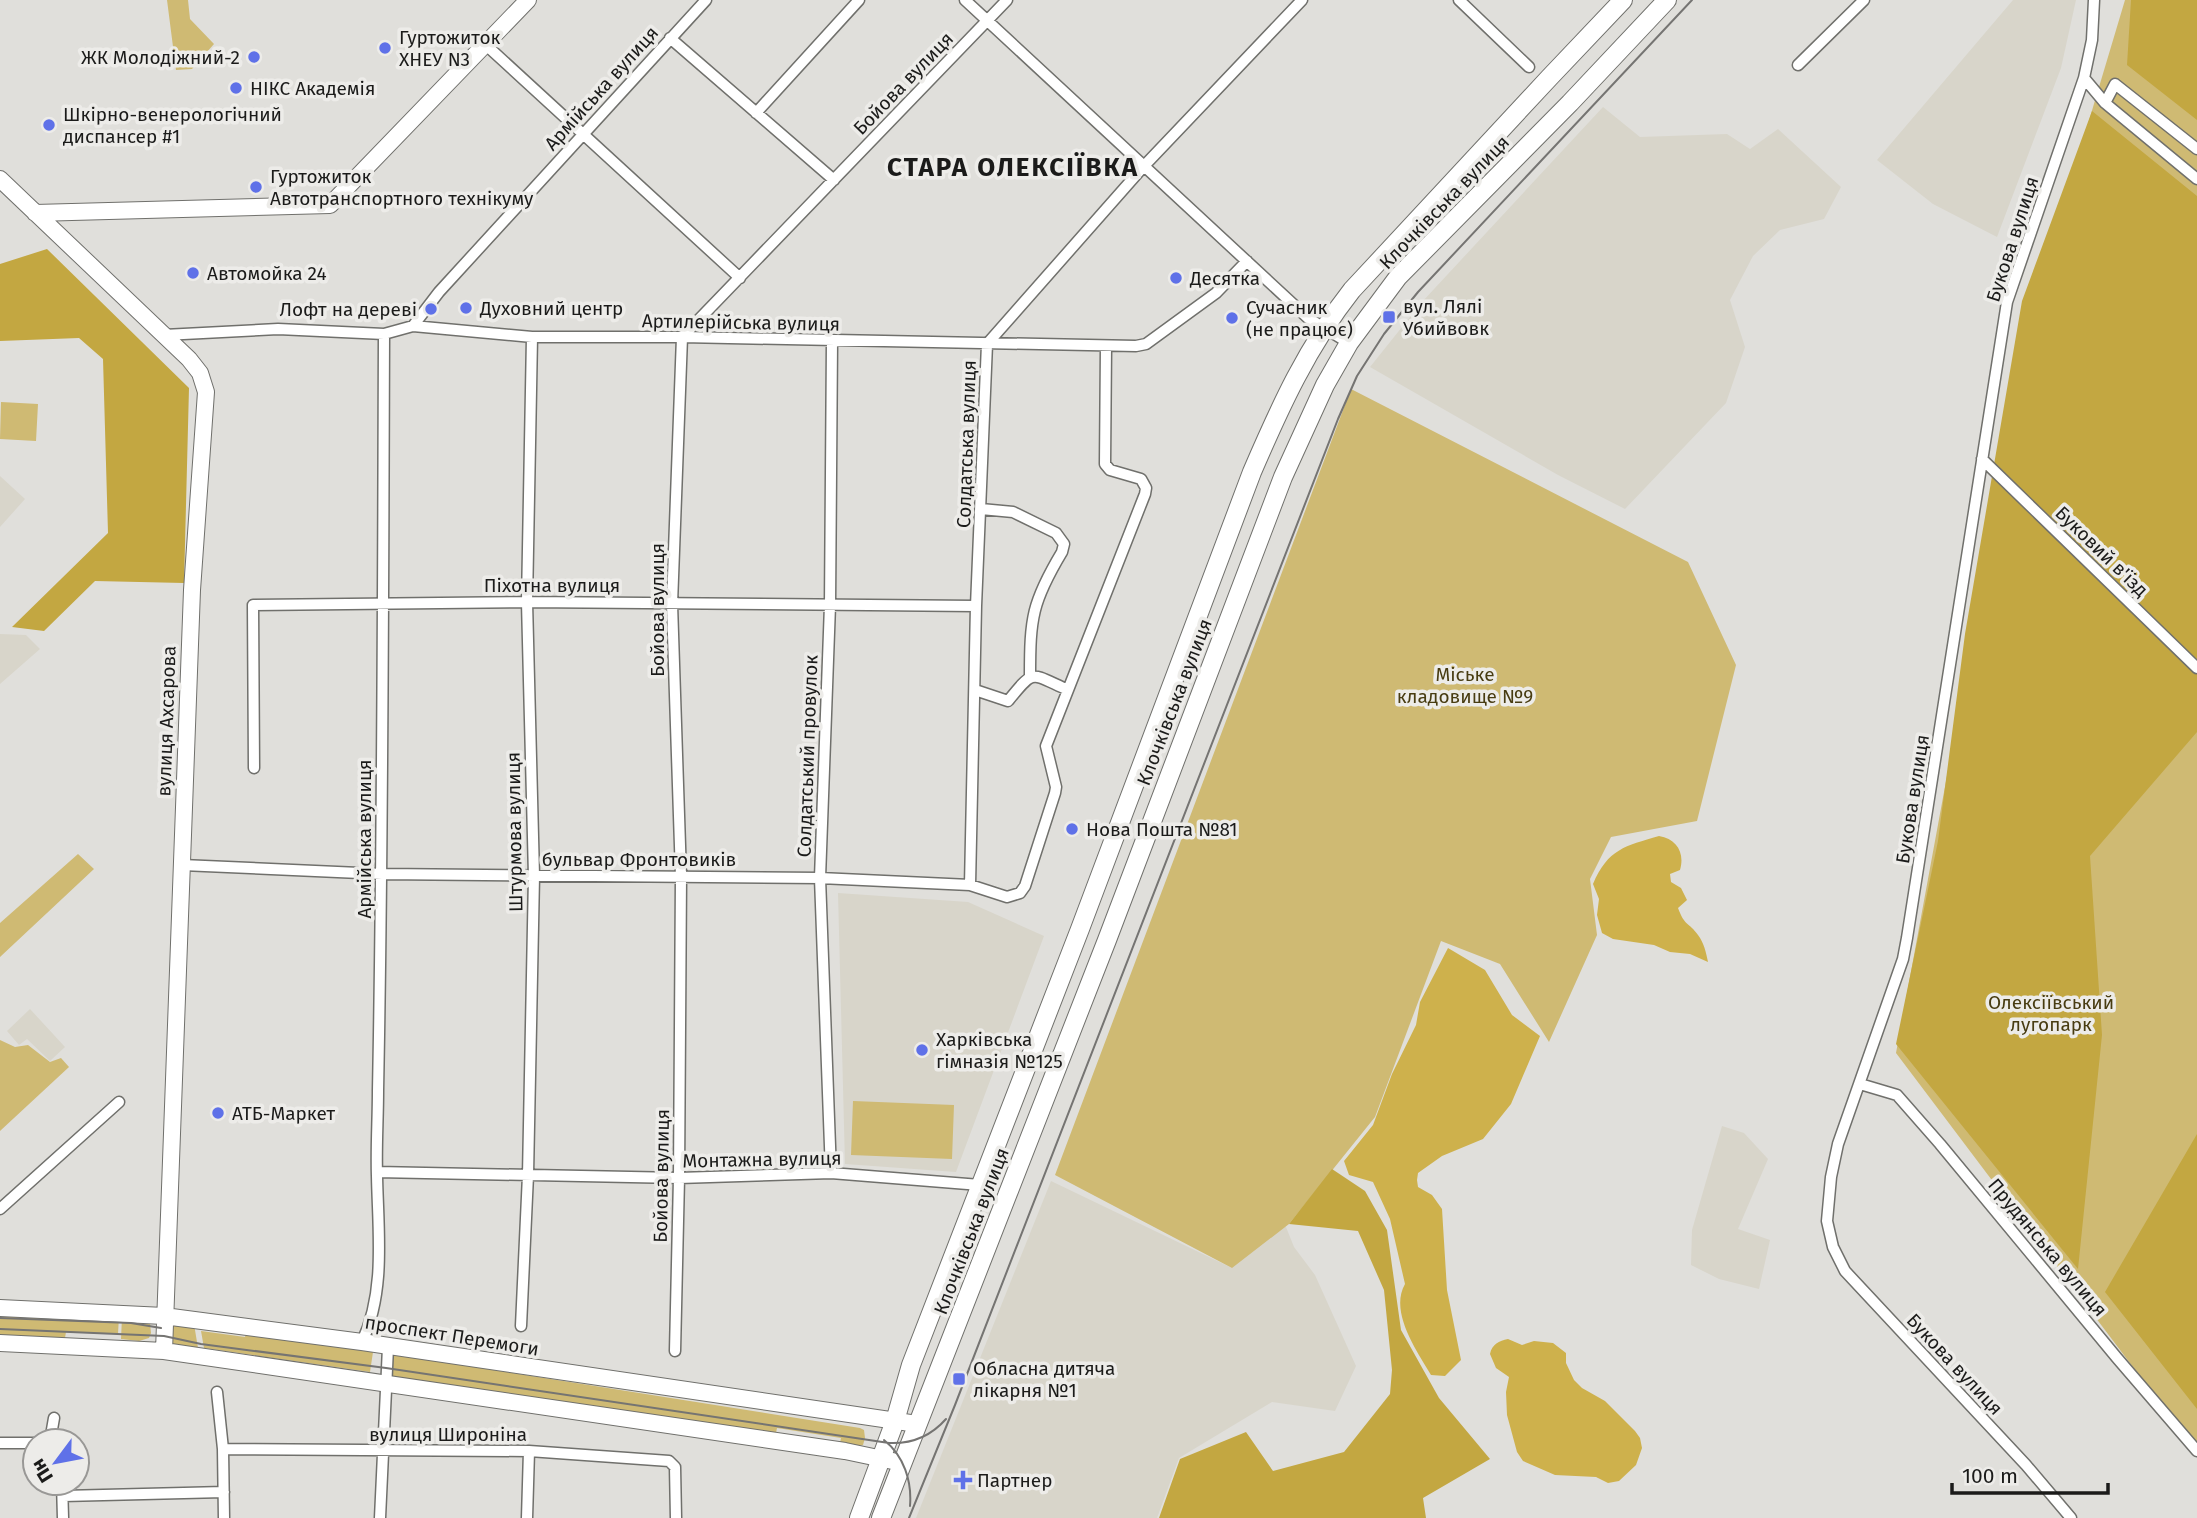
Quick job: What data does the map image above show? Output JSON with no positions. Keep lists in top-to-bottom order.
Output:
{
  "streets": {
    "main road": ["Клочківська вулиця", "вулиця Ахсарова", "проспект Перемоги"],
    "street": [
      "Бойова вулиця",
      "Армійська вулиця",
      "Букова вулиця",
      "Артилерійська вулиця",
      "Солдатська вулиця",
      "Буковий в'їзд",
      "Піхотна вулиця",
      "Солдатський провулок",
      "Штурмова вулиця",
      "бульвар Фронтовиків",
      "Монтажна вулиця",
      "Прудянська вулиця",
      "вулиця Широніна"
    ]
  },
  "crossings": [
    ["Бойова вулиця", "Артилерійська вулиця"],
    ["Бойова вулиця", "Піхотна вулиця"],
    ["Бойова вулиця", "бульвар Фронтовиків"],
    ["Бойова вулиця", "Монтажна вулиця"],
    ["Армійська вулиця", "Артилерійська вулиця"],
    ["Армійська вулиця", "Піхотна вулиця"],
    ["Армійська вулиця", "бульвар Фронтовиків"],
    ["Армійська вулиця", "Монтажна вулиця"],
    ["Армійська вулиця", "проспект Перемоги"],
    ["Клочківська вулиця", "Монтажна вулиця"],
    ["Клочківська вулиця", "проспект Перемоги"],
    ["Букова вулиця", "Буковий в'їзд"],
    ["Букова вулиця", "Прудянська вулиця"],
    ["Артилерійська вулиця", "Солдатська вулиця"],
    ["Артилерійська вулиця", "вулиця Ахсарова"],
    ["Артилерійська вулиця", "Солдатський провулок"],
    ["Артилерійська вулиця", "Штурмова вулиця"],
    ["Артилерійська вулиця", "бульвар Фронтовиків"],
    ["Солдатська вулиця", "Піхотна вулиця"],
    ["Солдатська вулиця", "бульвар Фронтовиків"],
    ["Піхотна вулиця", "Солдатський провулок"],
    ["Піхотна вулиця", "Штурмова вулиця"],
    ["вулиця Ахсарова", "бульвар Фронтовиків"],
    ["вулиця Ахсарова", "проспект Перемоги"],
    ["Солдатський провулок", "бульвар Фронтовиків"],
    ["Солдатський провулок", "Монтажна вулиця"],
    ["Штурмова вулиця", "бульвар Фронтовиків"],
    ["Штурмова вулиця", "Монтажна вулиця"]
  ],
  "districts": ["СТАРА ОЛЕКСІЇВКА"],
  "parks": ["Міське кладовище №9", "Олексіївський лугопарк"],
  "places": {
    "other": [
      "Гуртожиток ХНЕУ N3",
      "ЖК Молодіжний-2",
      "НІКС Академія",
      "Шкірно-венерологічний диспансер #1",
      "Гуртожиток Автотранспортного технікуму",
      "Автомойка 24",
      "Десятка",
      "Духовний центр",
      "Лофт на дереві",
      "Сучасник (не працює)",
      "Нова Пошта №81",
      "Харківська гімназія №125",
      "АТБ-Маркет"
    ],
    "transit": ["вул. Лялі Убийвовк", "Обласна дитяча лікарня №1"],
    "health": ["Партнер"]
  },
  "scale_bar": "100 m",
  "north": "bottom left"
}
